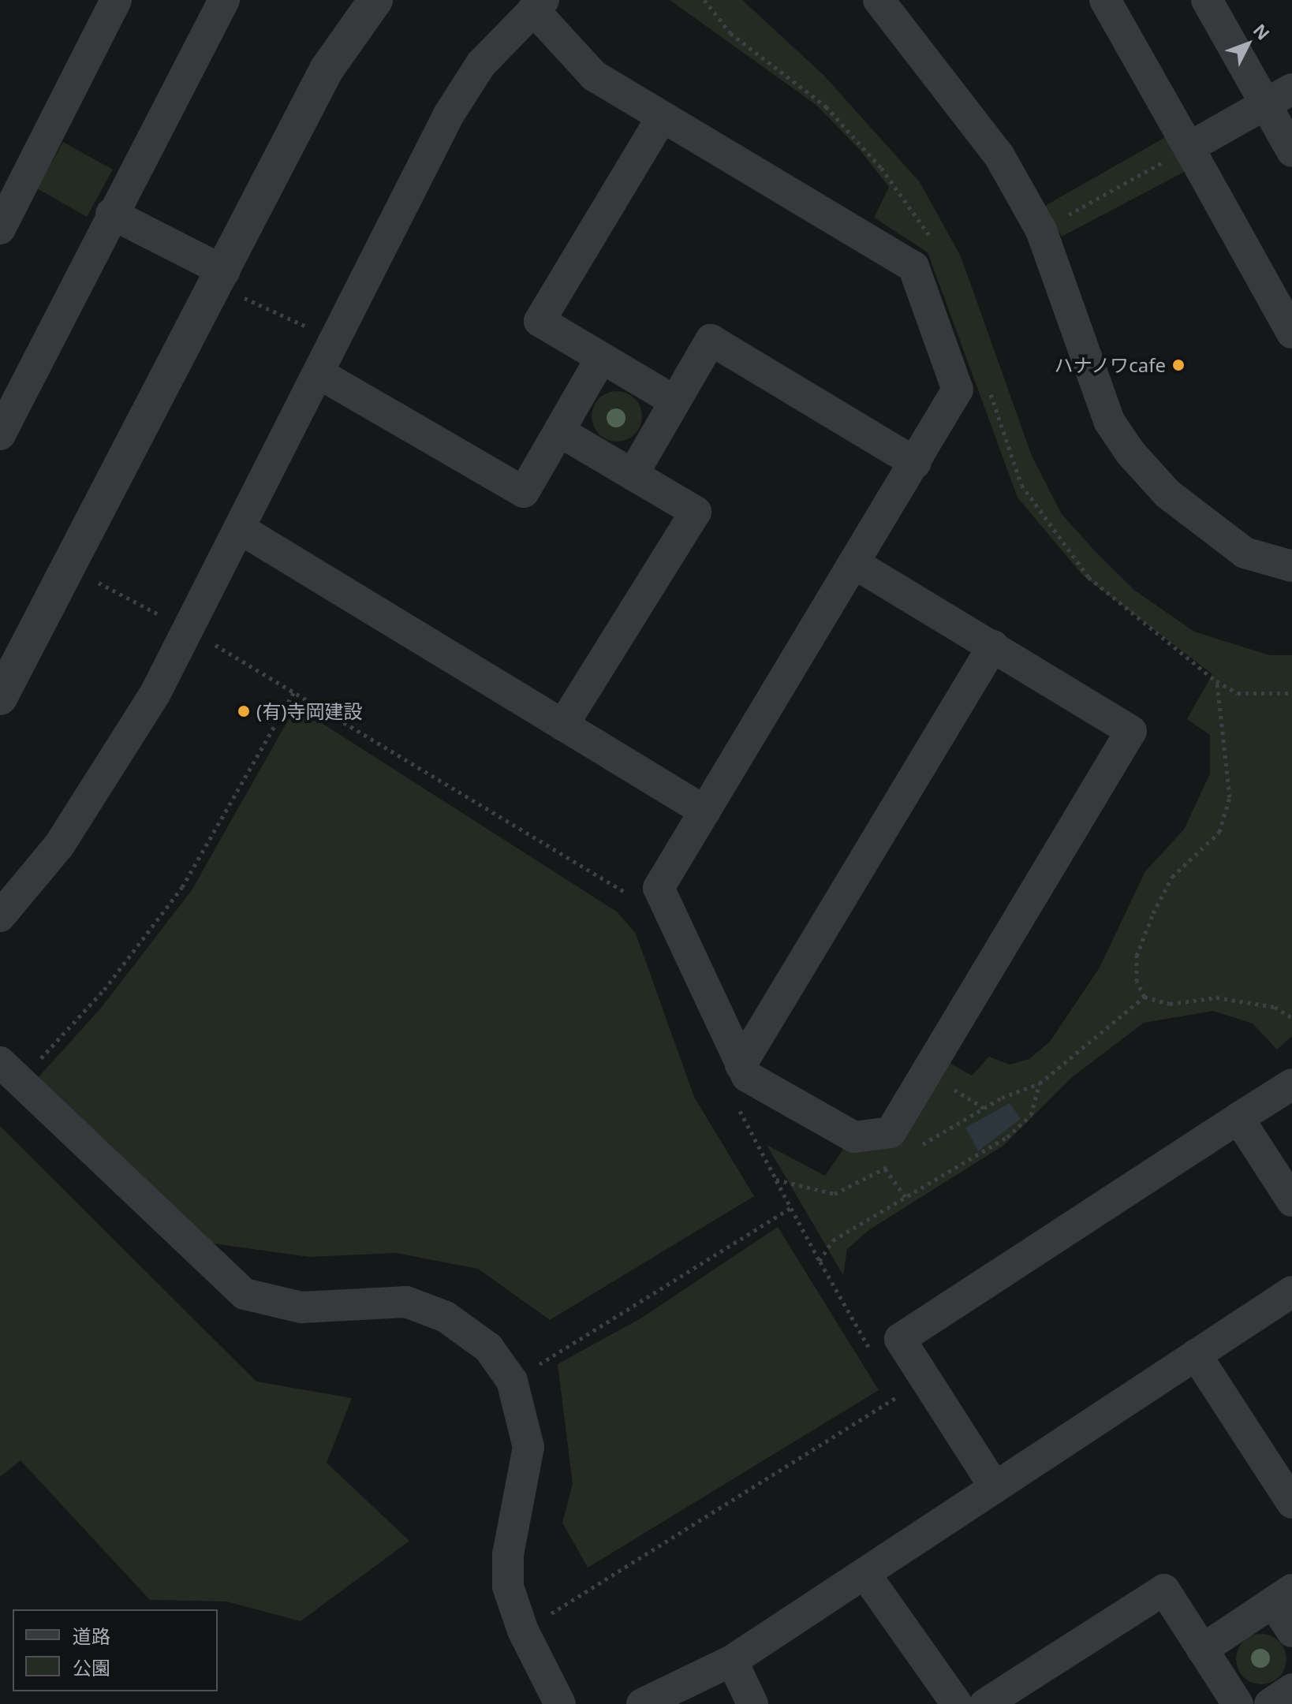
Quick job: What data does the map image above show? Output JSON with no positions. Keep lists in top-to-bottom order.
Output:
{
  "places": ["ハナノワcafe", "(有)寺岡建設"],
  "legend": ["道路", "公園"],
  "north": "top right"
}
